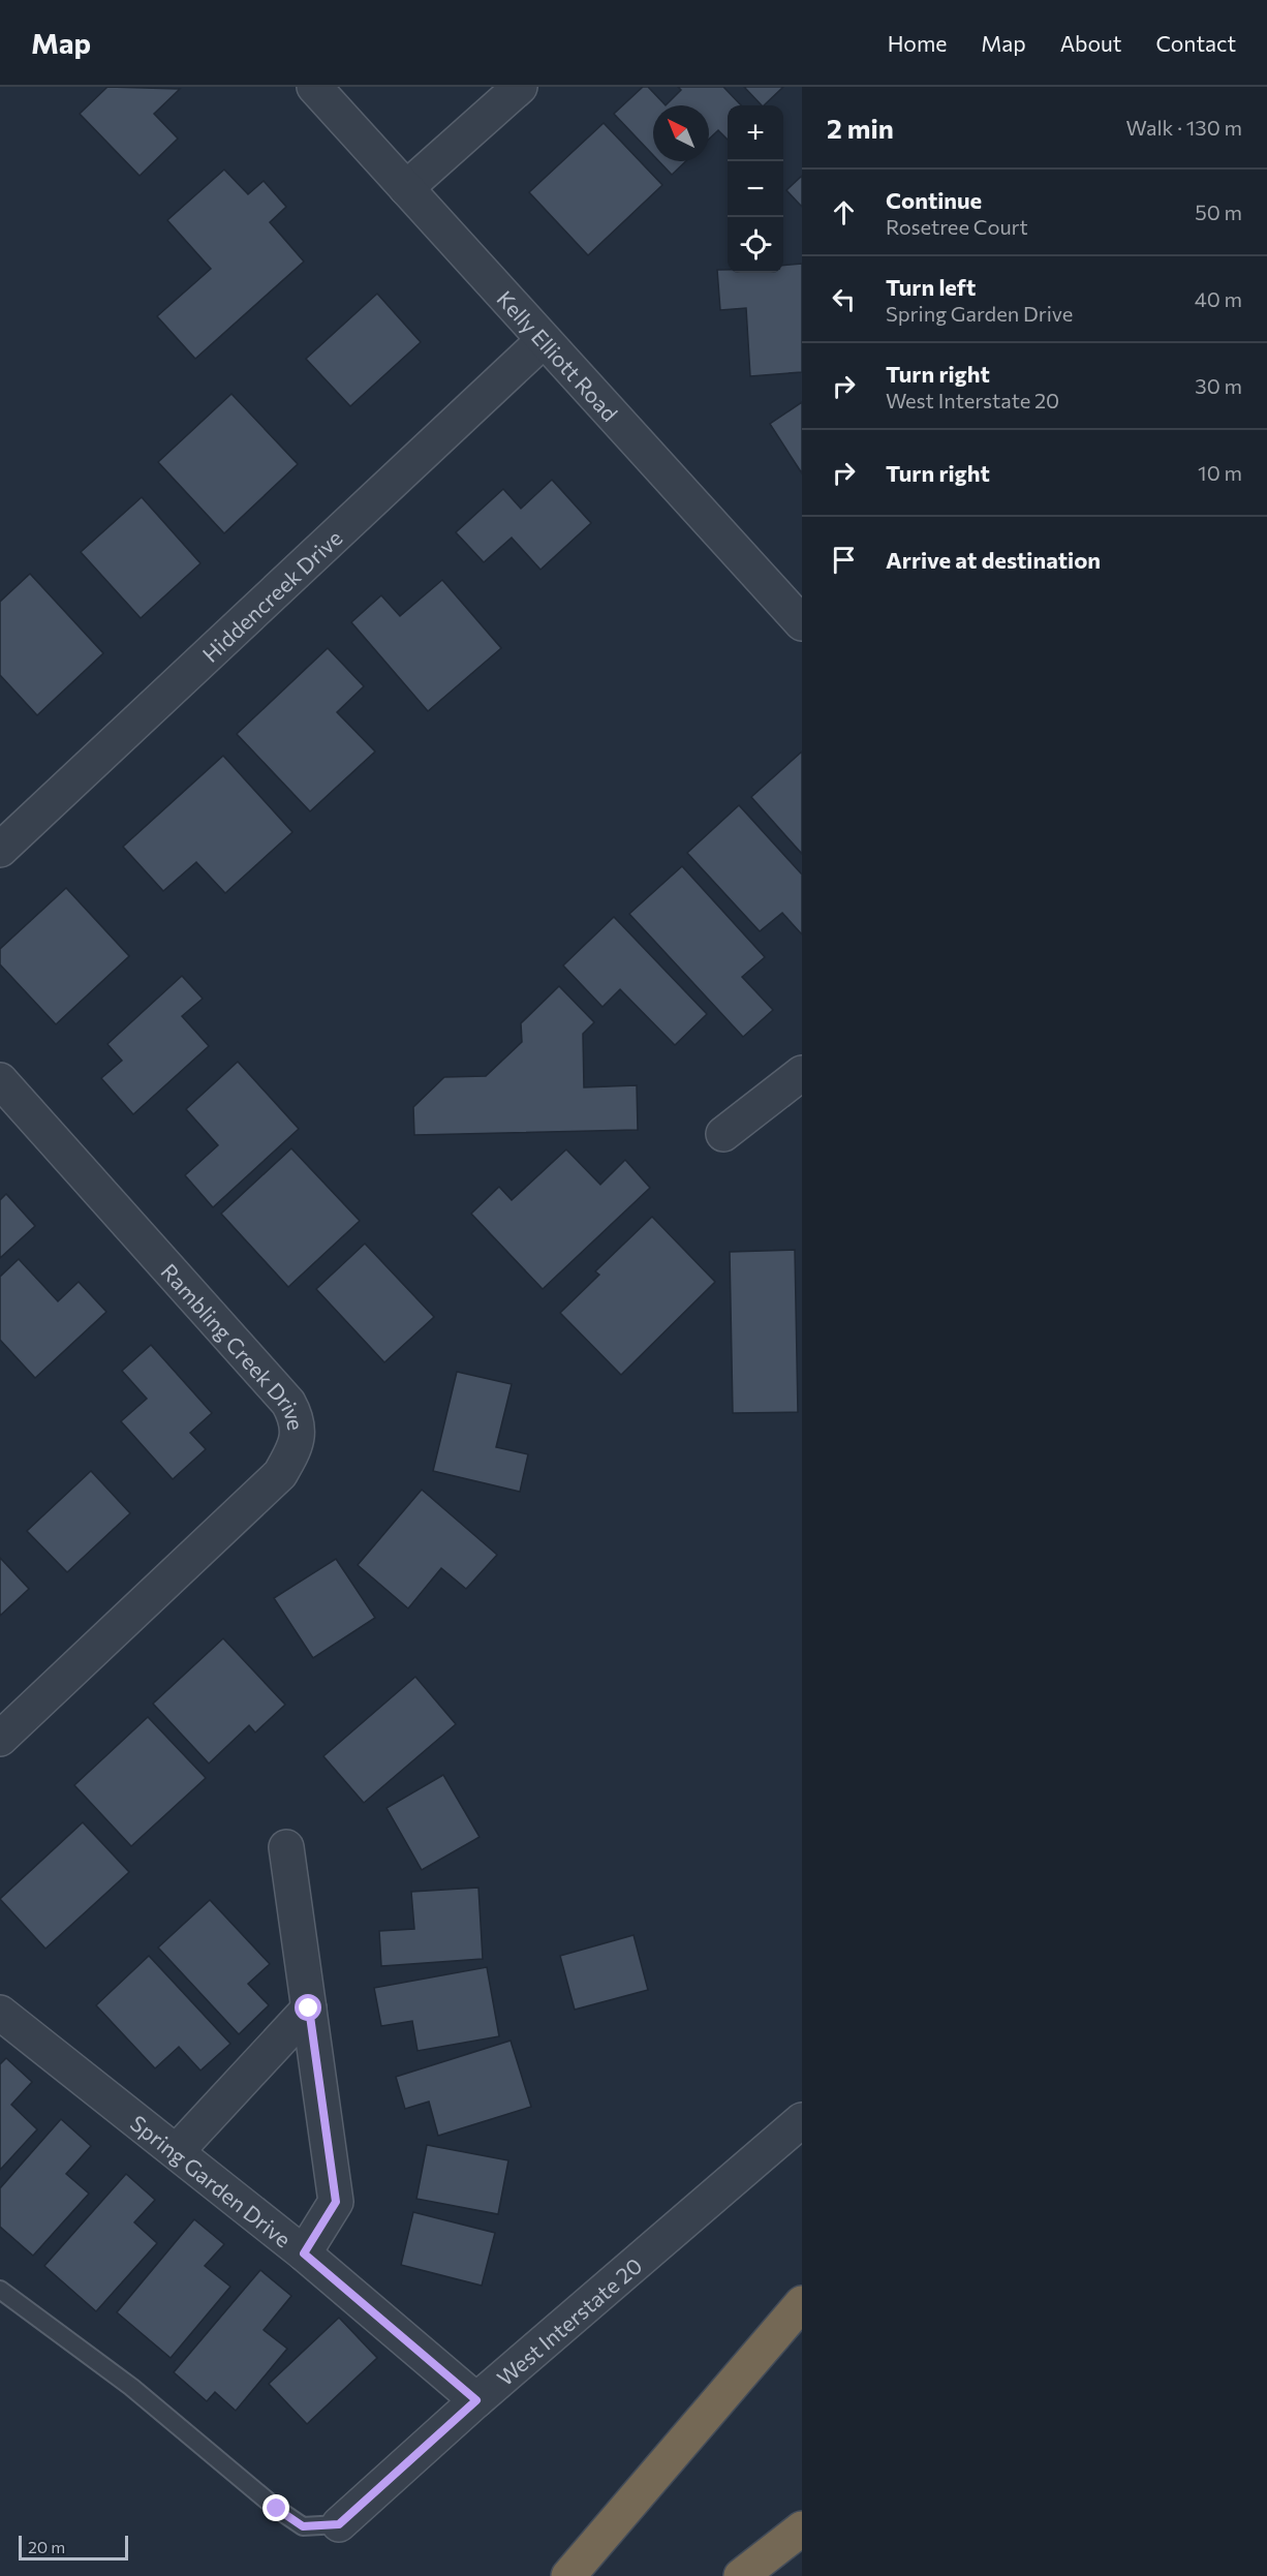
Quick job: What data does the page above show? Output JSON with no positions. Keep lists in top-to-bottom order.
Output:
{
  "streets": {
    "street": [
      "Kelly Elliott Road",
      "Hiddencreek Drive",
      "Rambling Creek Drive",
      "Spring Garden Drive",
      "West Interstate 20"
    ]
  },
  "crossings": [
    ["Kelly Elliott Road", "Hiddencreek Drive"],
    ["Spring Garden Drive", "West Interstate 20"]
  ],
  "scale_bar": "20 m",
  "north": "top left",
  "page": {
    "header": "Map",
    "nav": [
      "Home",
      "Map",
      "About",
      "Contact"
    ],
    "heading": ["2 min", "Walk · 130 m"],
    "map_buttons": ["+", "−"],
    "list": [
      ["Continue", "Rosetree Court", "50 m"],
      ["Turn left", "Spring Garden Drive", "40 m"],
      ["Turn right", "West Interstate 20", "30 m"],
      ["Turn right", "10 m"],
      "Arrive at destination"
    ],
    "scale": "20 m"
  }
}
